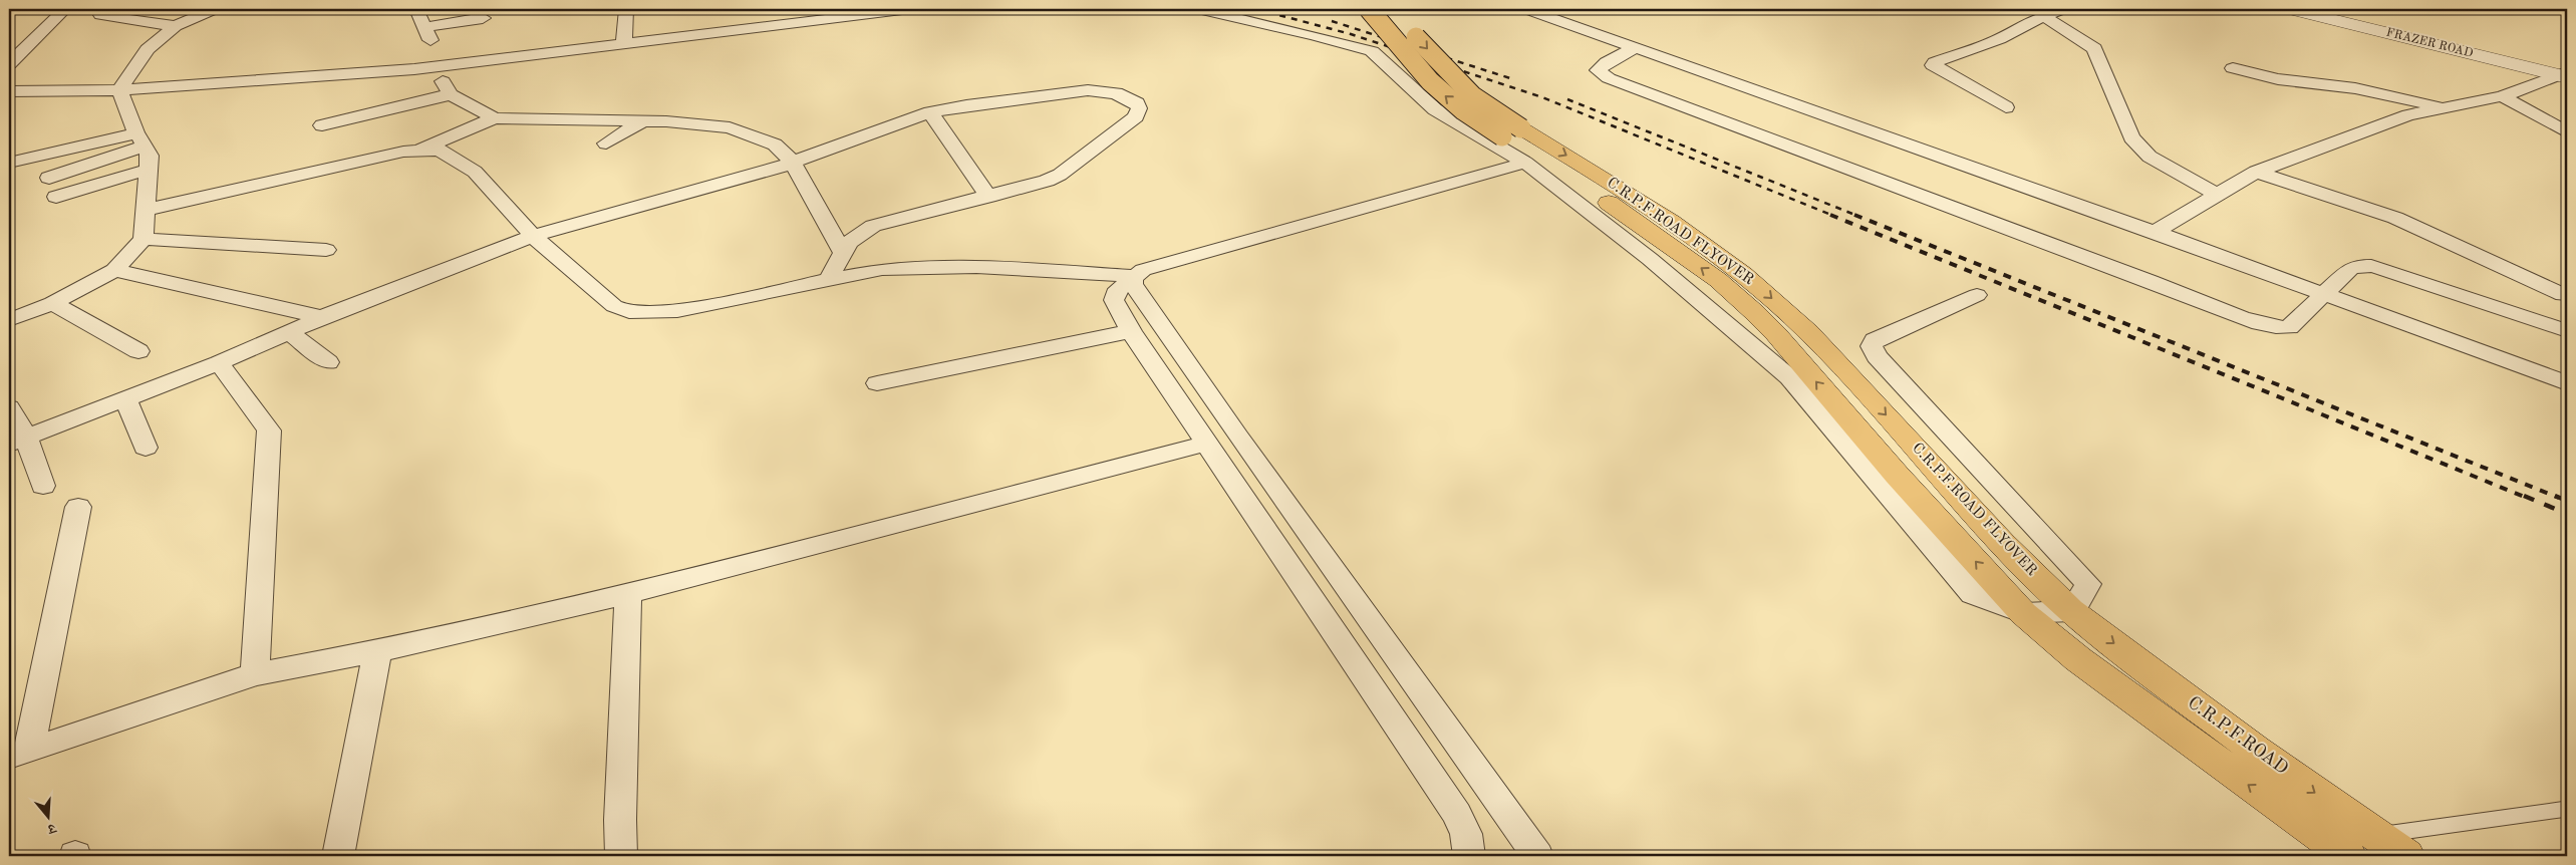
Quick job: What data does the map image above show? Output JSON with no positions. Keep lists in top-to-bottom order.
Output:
{
  "streets": {
    "main road": ["C.R.P.F.ROAD FLYOVER", "C.R.P.F.ROAD"],
    "street": ["FRAZER ROAD"]
  },
  "crossings": [
    ["C.R.P.F.ROAD FLYOVER", "C.R.P.F.ROAD"]
  ],
  "north": "bottom"
}
